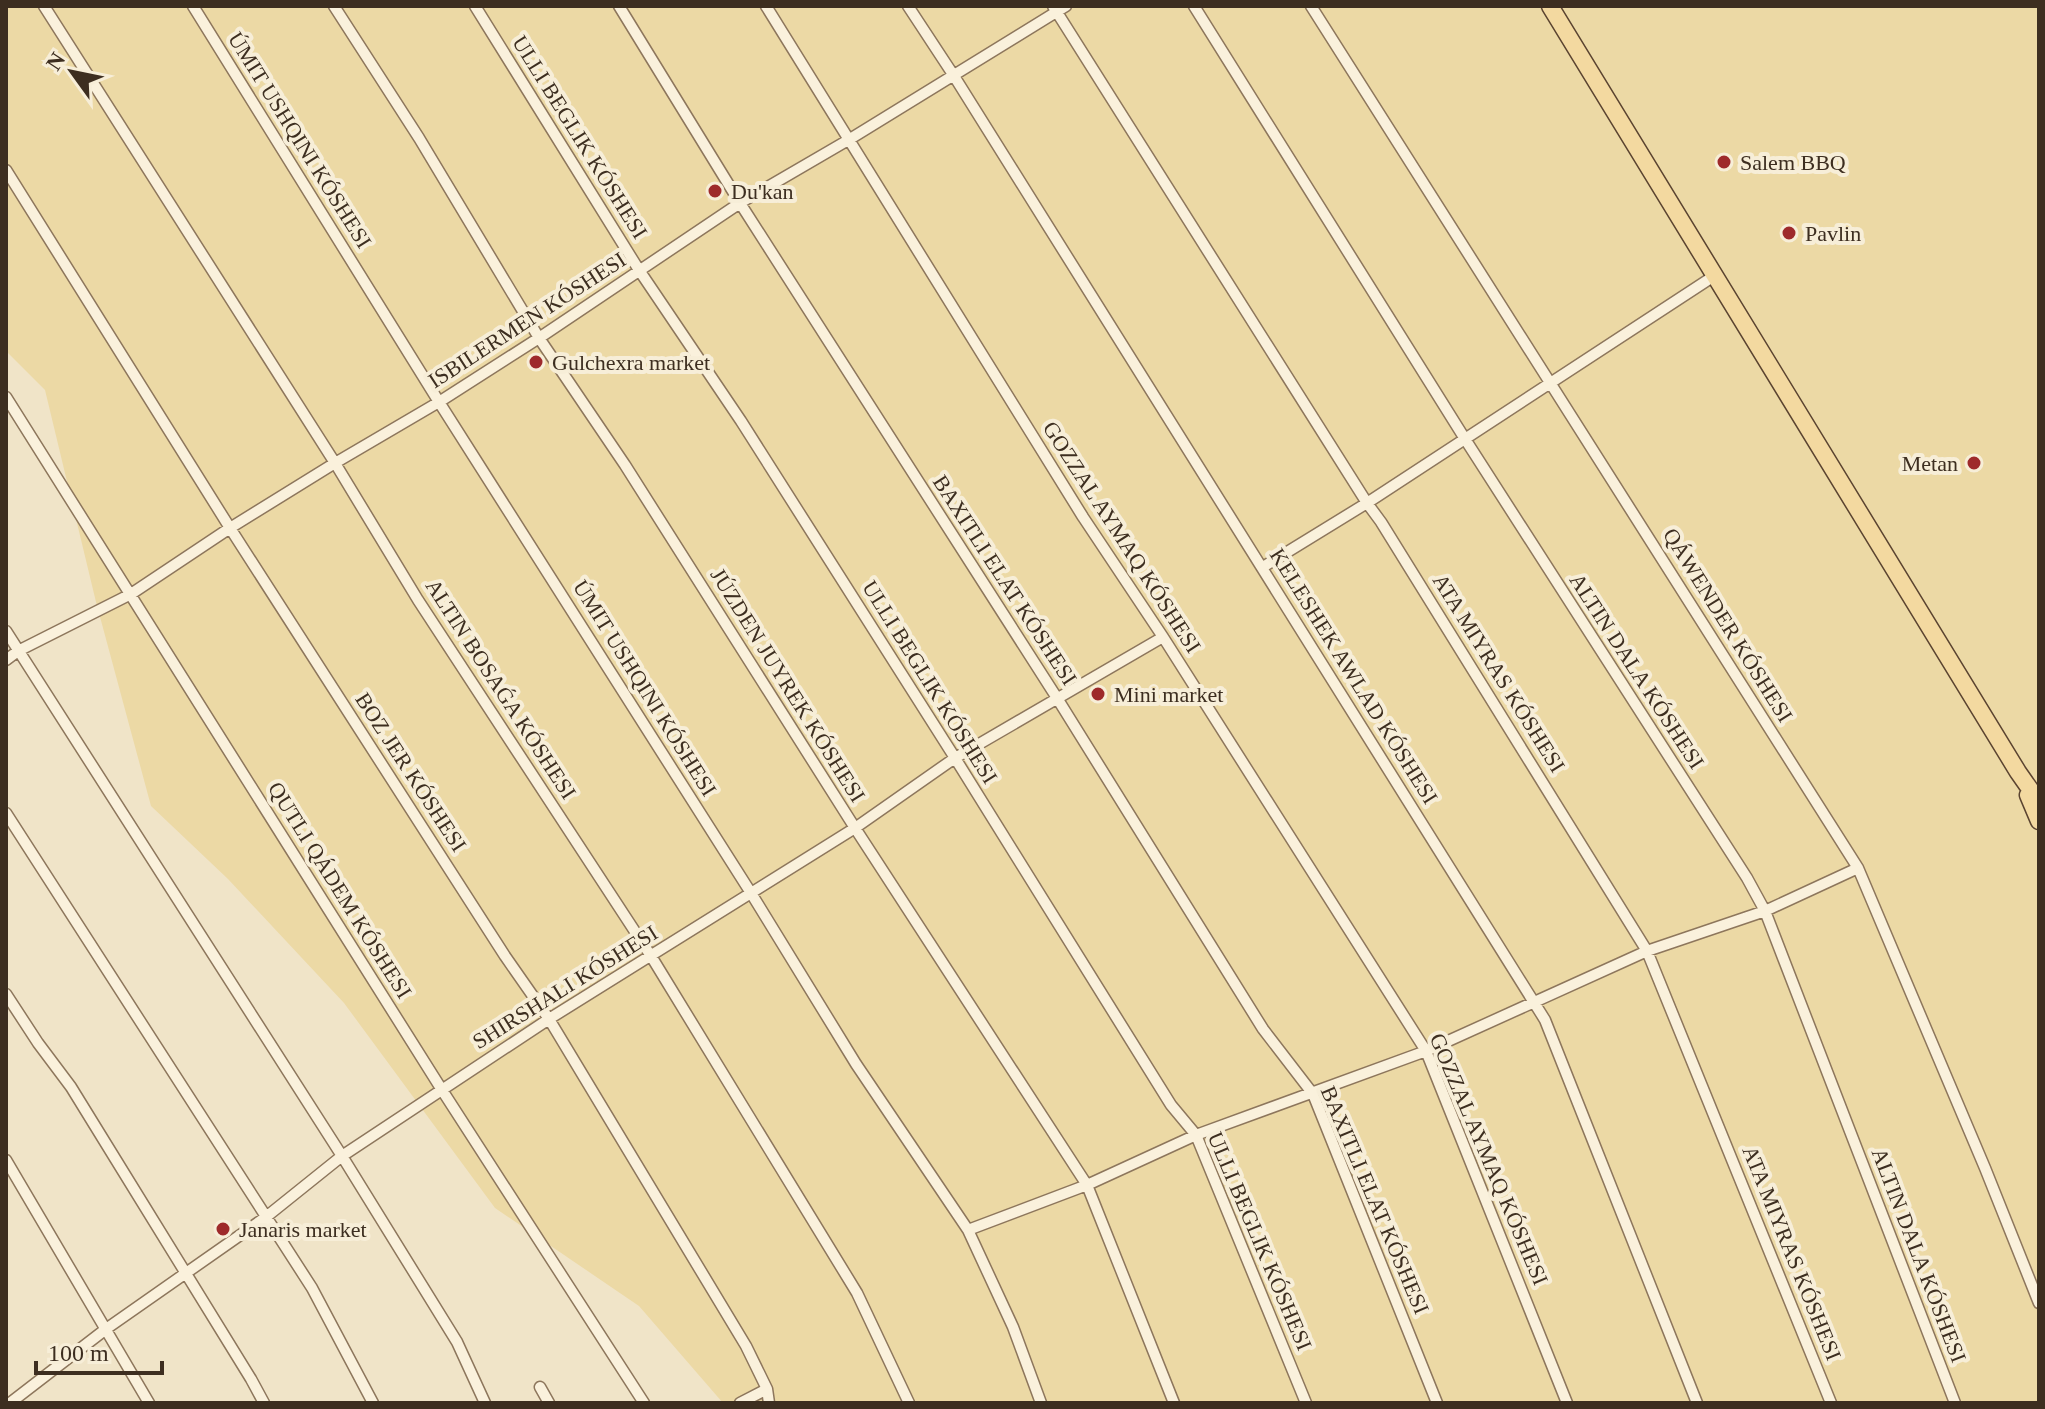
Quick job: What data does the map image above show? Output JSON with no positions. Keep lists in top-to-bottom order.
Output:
{
  "streets": {
    "street": [
      "ISBILERMEN KÓSHESI",
      "GOZZAL AYMAQ KÓSHESI",
      "QÁWENDER KÓSHESI",
      "ATA MIYRAS KÓSHESI",
      "KELESHEK AWLAD KÓSHESI",
      "JÚZDEN JUYREK KÓSHESI",
      "BOZ JER KÓSHESI"
    ]
  },
  "crossings": [
    ["ISBILERMEN KÓSHESI", "GOZZAL AYMAQ KÓSHESI"],
    ["ISBILERMEN KÓSHESI", "ATA MIYRAS KÓSHESI"],
    ["ISBILERMEN KÓSHESI", "KELESHEK AWLAD KÓSHESI"],
    ["ISBILERMEN KÓSHESI", "JÚZDEN JUYREK KÓSHESI"],
    ["ISBILERMEN KÓSHESI", "BOZ JER KÓSHESI"]
  ],
  "places": [
    "Salem BBQ",
    "Du'kan",
    "Pavlin",
    "Gulchexra market",
    "Metan",
    "Mini market",
    "Janaris market"
  ],
  "scale_bar": "100 m",
  "north": "top left"
}
